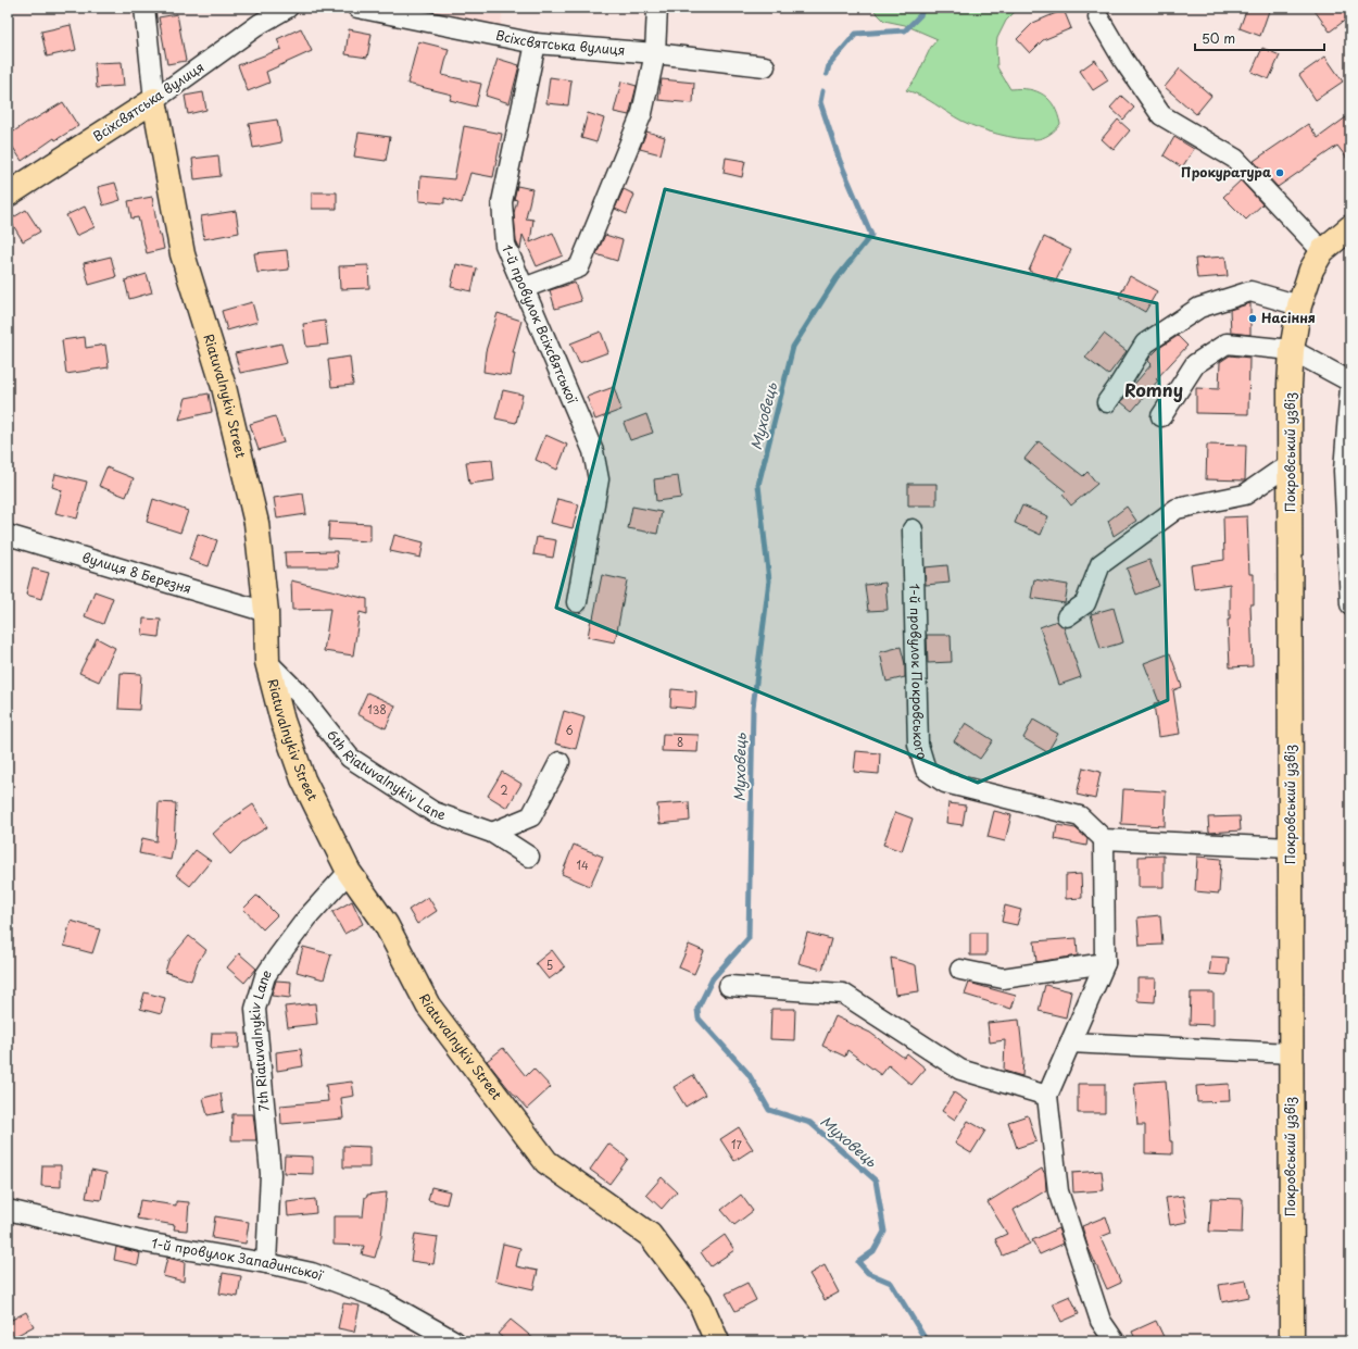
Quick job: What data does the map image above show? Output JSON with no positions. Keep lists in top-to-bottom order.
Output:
{
  "streets": {
    "main road": ["Всіхсвятська вулиця", "Riatuvalnykiv Street", "Покровський узвіз"],
    "street": [
      "1-й провулок Всіхсвятської",
      "вулиця 8 Березня",
      "1-й провулок Покровського",
      "6th Riatuvalnykiv Lane",
      "7th Riatuvalnykiv Lane",
      "1-й провулок Западинської"
    ]
  },
  "crossings": [
    ["Всіхсвятська вулиця", "1-й провулок Всіхсвятської"],
    ["Всіхсвятська вулиця", "Riatuvalnykiv Street"],
    ["Riatuvalnykiv Street", "вулиця 8 Березня"],
    ["Riatuvalnykiv Street", "6th Riatuvalnykiv Lane"],
    ["Riatuvalnykiv Street", "7th Riatuvalnykiv Lane"],
    ["7th Riatuvalnykiv Lane", "1-й провулок Западинської"]
  ],
  "districts": ["Romny"],
  "water": ["Муховець"],
  "places": ["Прокуратура", "Насіння"],
  "house_numbers": [
    "138",
    "6",
    "8",
    "2",
    "14",
    "5",
    "17"
  ],
  "scale_bar": "50 m"
}
